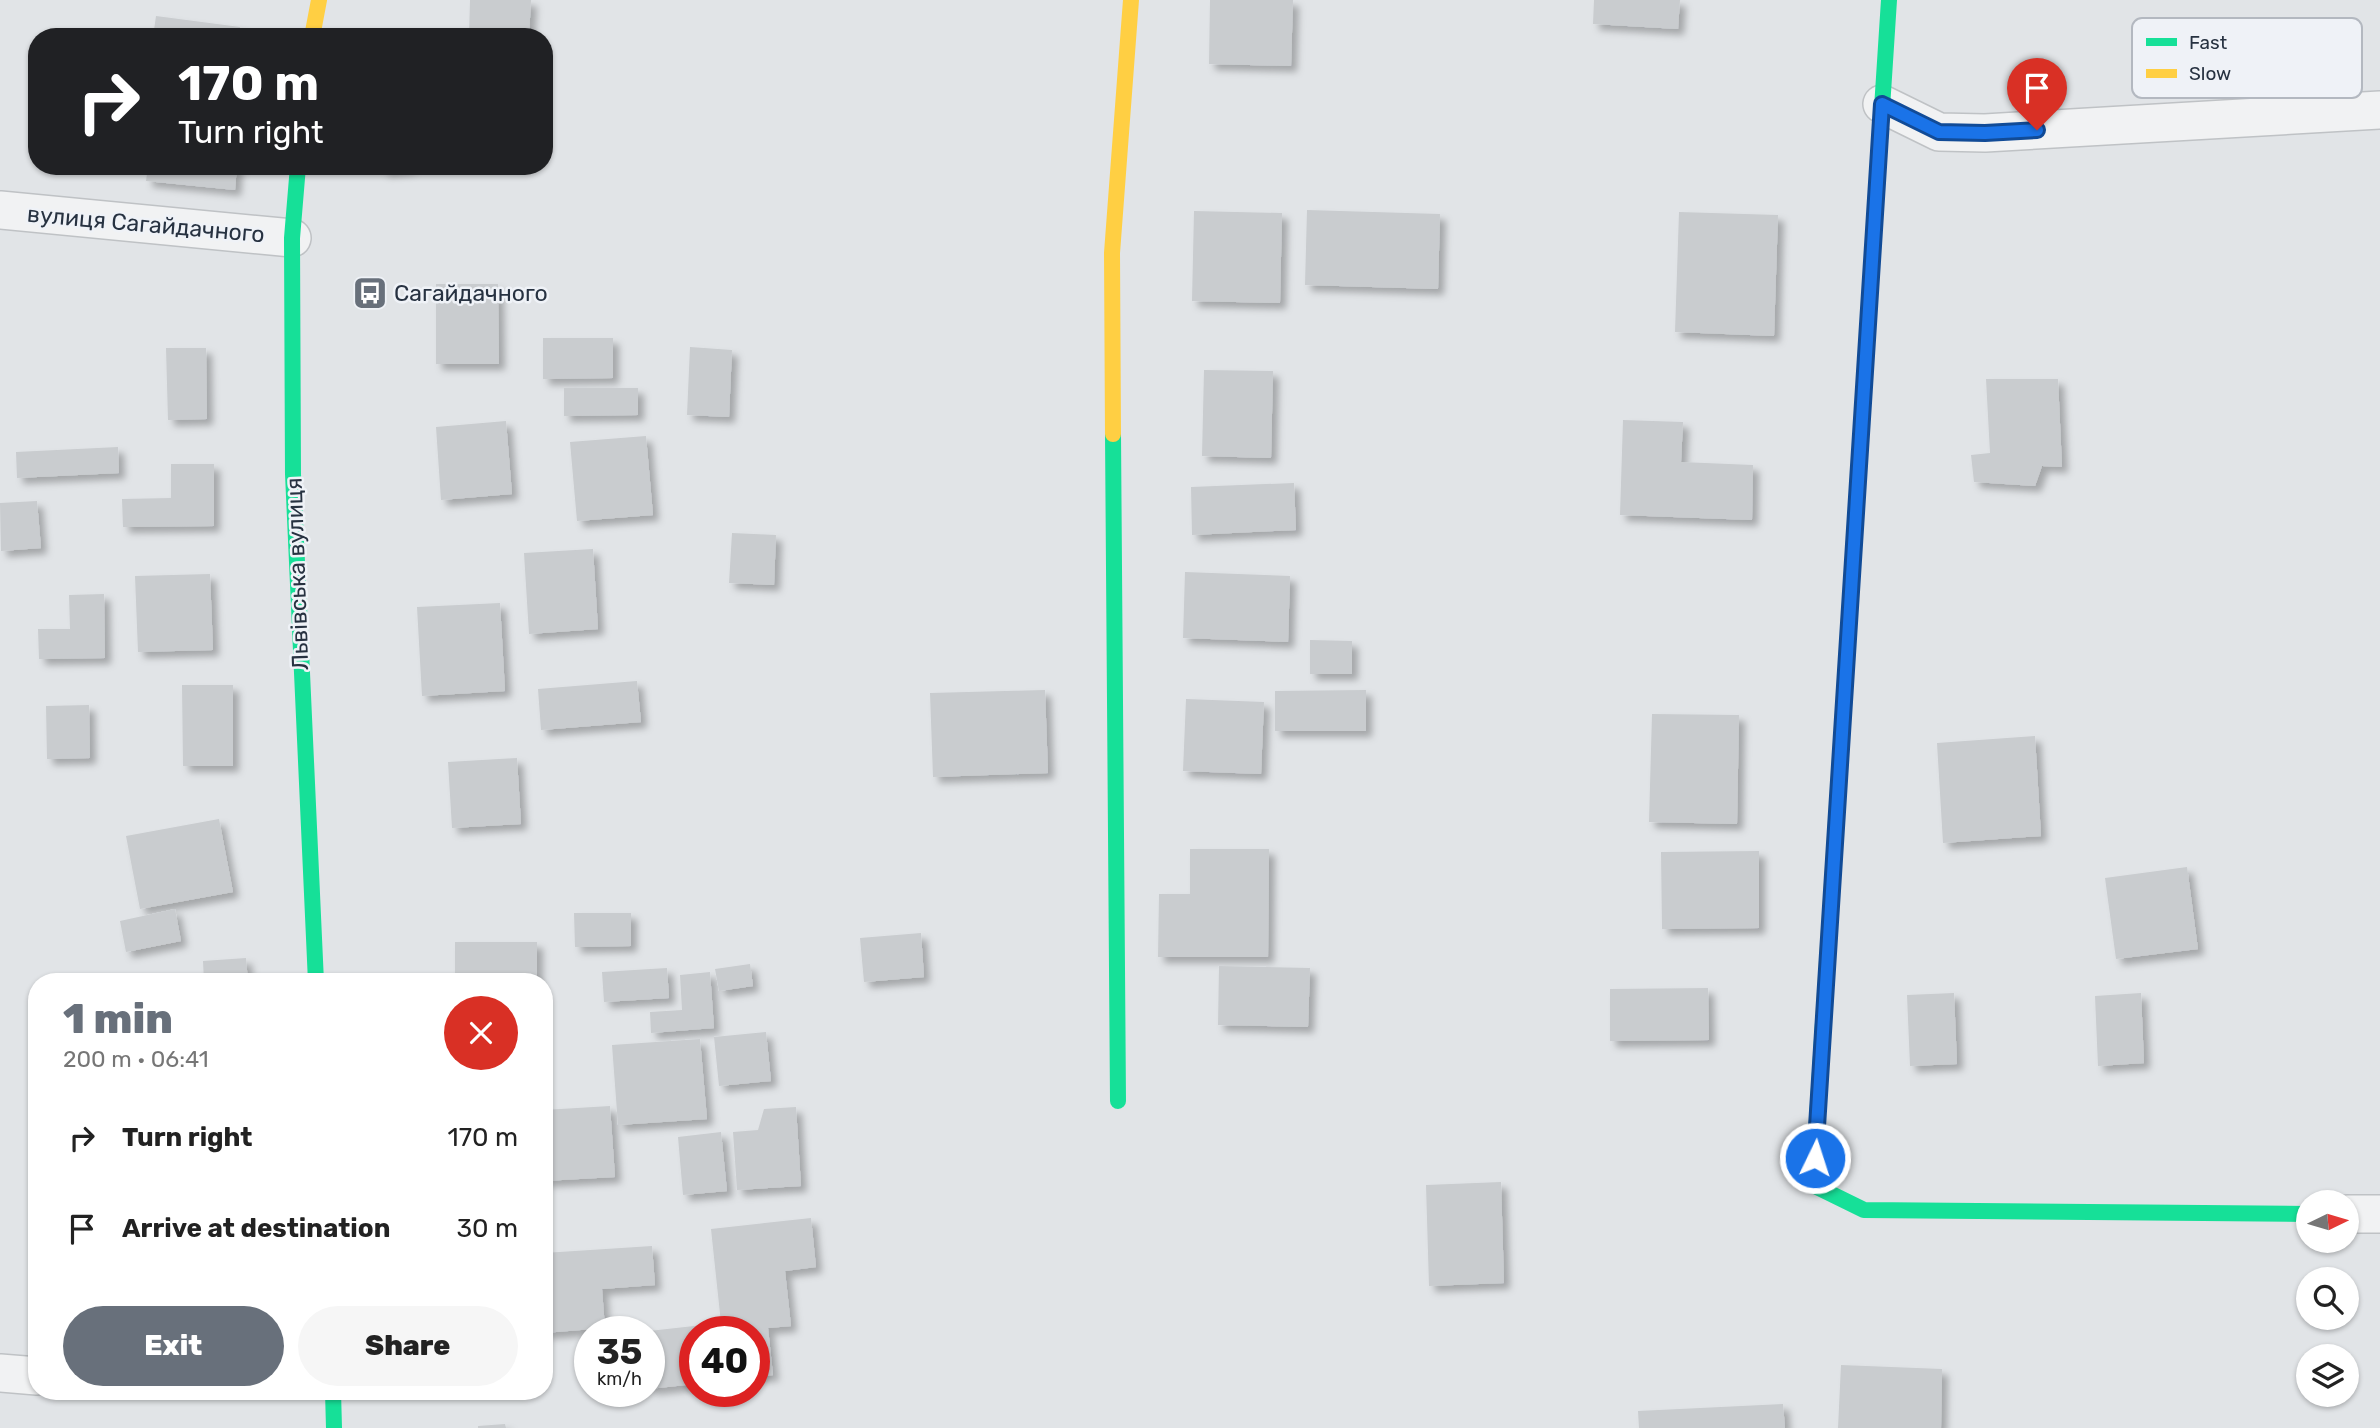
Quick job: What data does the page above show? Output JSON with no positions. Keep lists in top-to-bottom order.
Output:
{
  "streets": {
    "street": ["вулиця Сагайдачного", "Львівська вулиця"]
  },
  "crossings": [
    ["вулиця Сагайдачного", "Львівська вулиця"]
  ],
  "places": {
    "bus stop": ["Сагайдачного"]
  },
  "legend": ["Fast", "Slow"],
  "north": "right",
  "page": {
    "turn": ["170 m", "Turn right"],
    "heading": ["1 min", "200 m · 06:41"],
    "list": [
      {
        "name": "Turn right",
        "value": "170 m"
      },
      {
        "name": "Arrive at destination",
        "value": "30 m"
      }
    ],
    "buttons": ["Exit", "Share"],
    "speed": "35 km/h",
    "limit": "40"
  }
}
